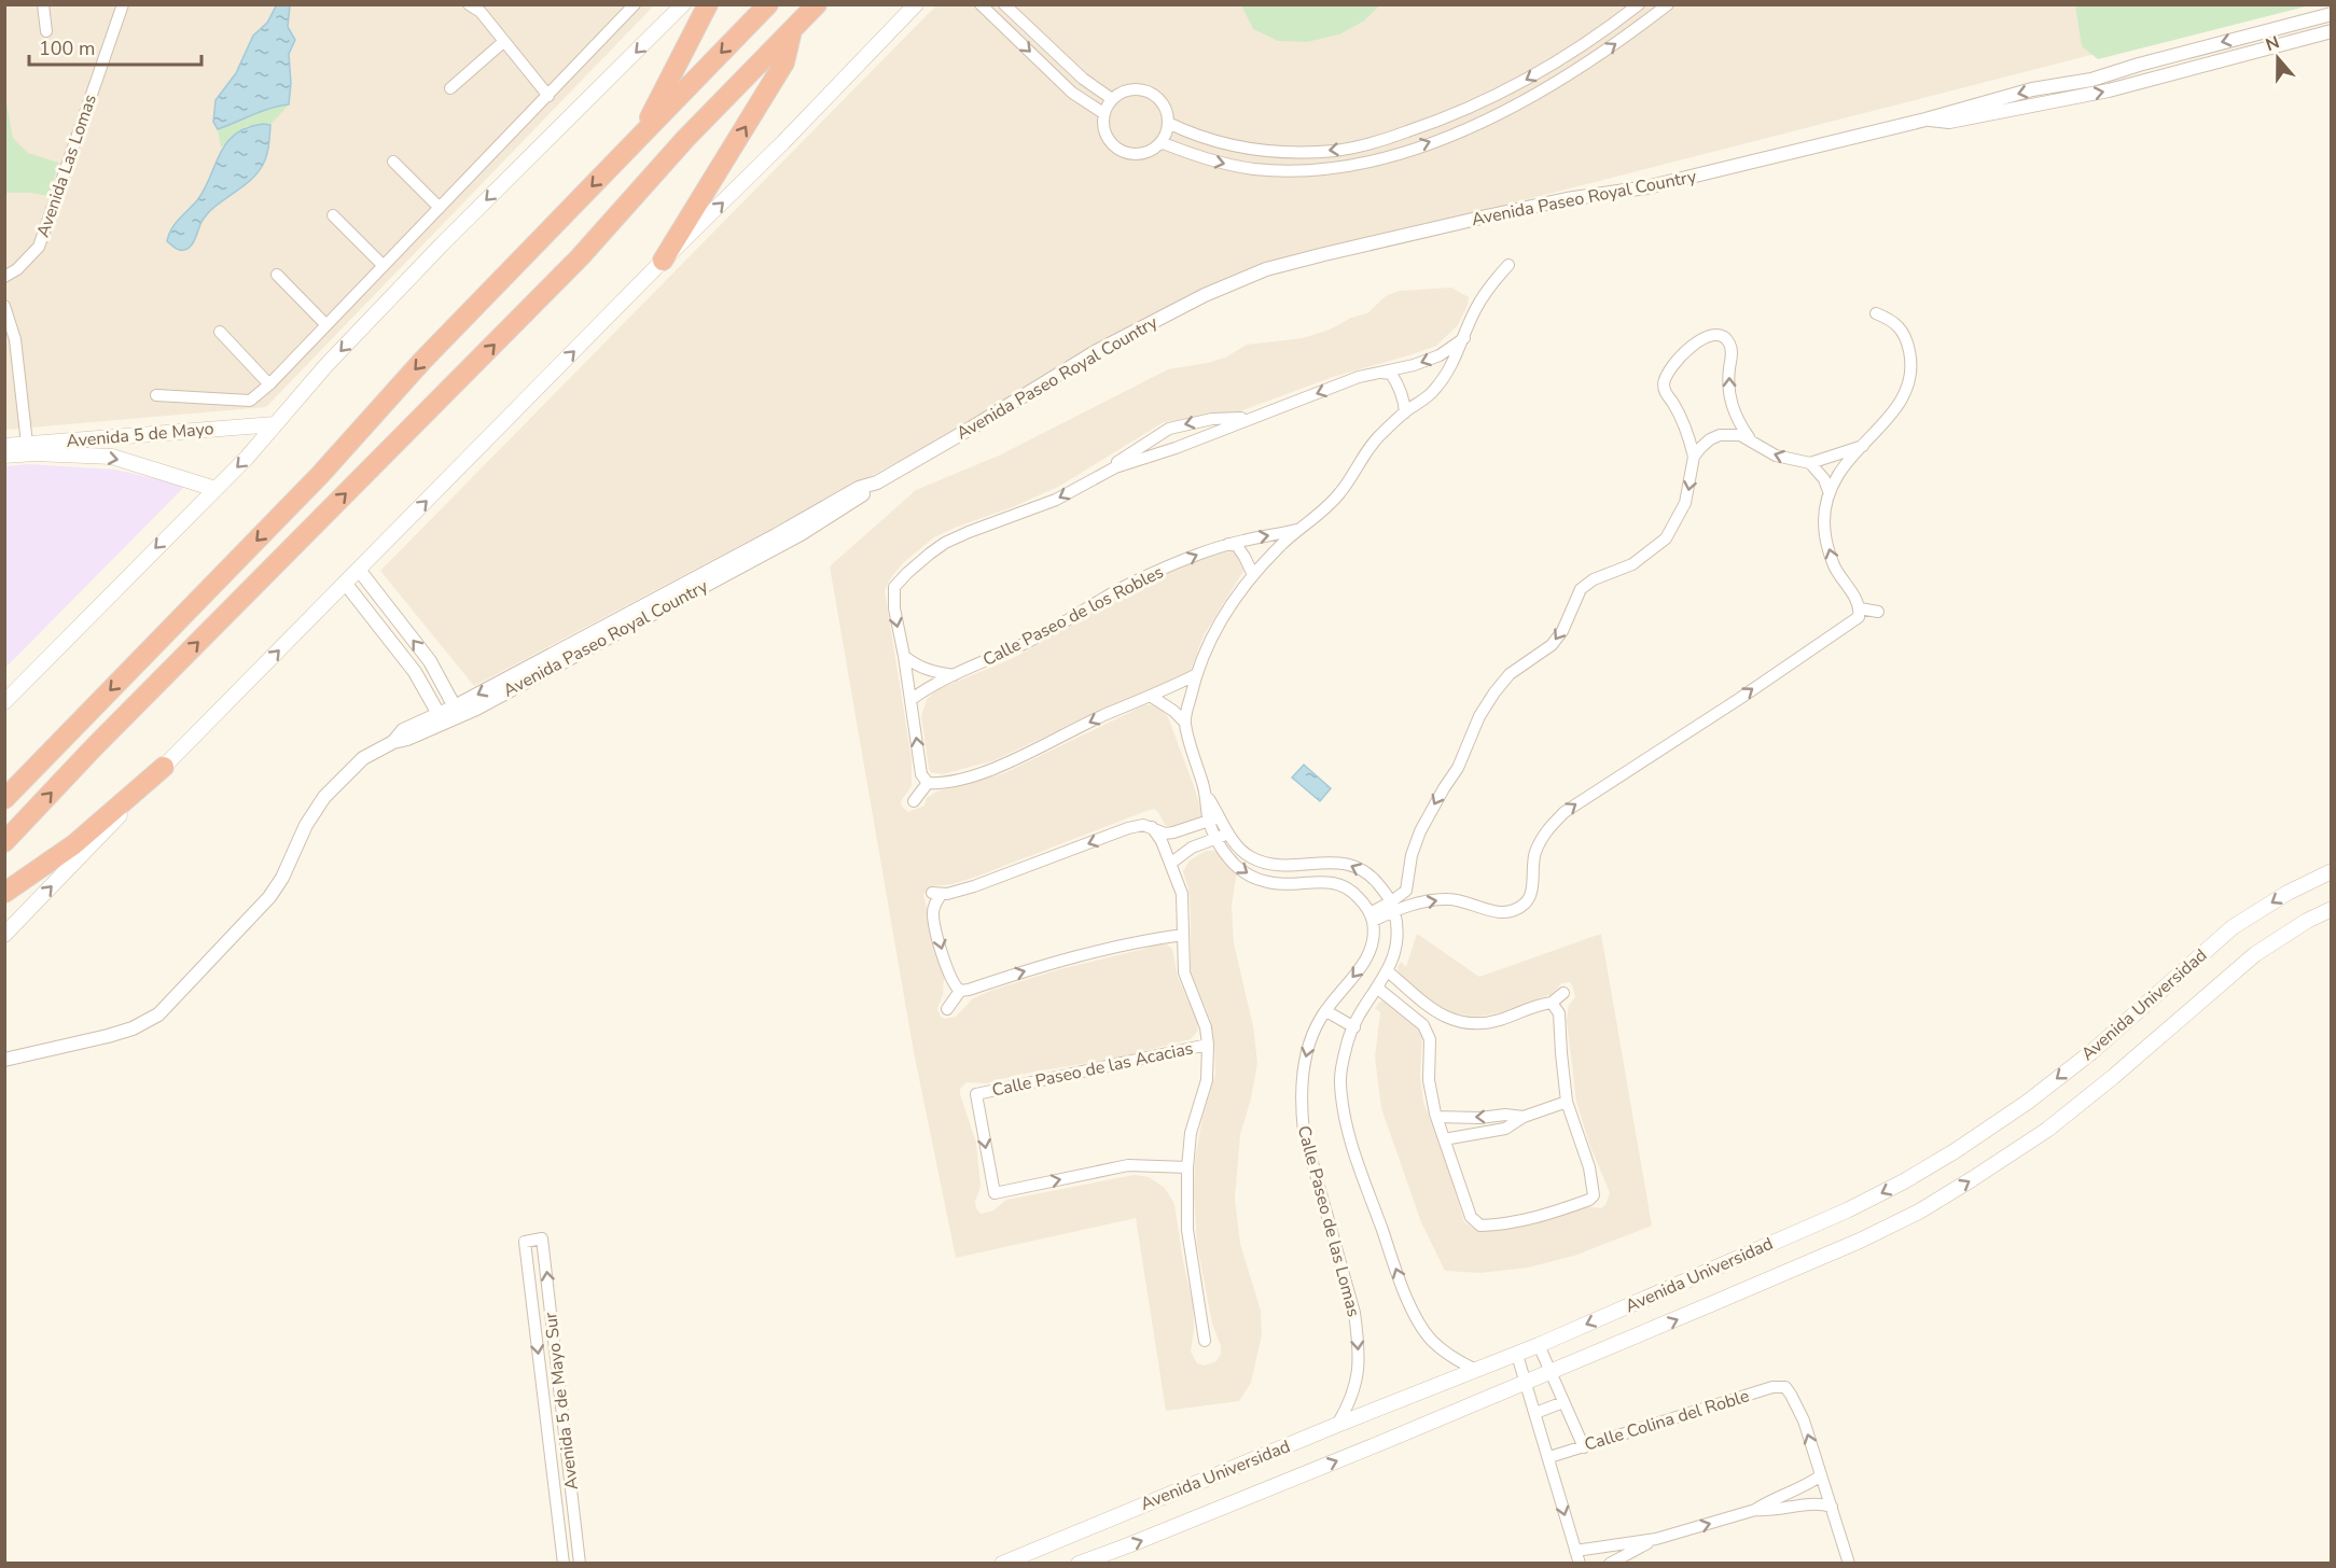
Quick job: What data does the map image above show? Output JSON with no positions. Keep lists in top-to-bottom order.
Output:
{
  "streets": {
    "main road": ["Avenida 5 de Mayo", "Avenida Universidad"],
    "street": [
      "Avenida Las Lomas",
      "Avenida Paseo Royal Country",
      "Calle Paseo de los Robles",
      "Calle Paseo de las Acacias",
      "Calle Paseo de las Lomas",
      "Avenida 5 de Mayo Sur",
      "Calle Colina del Roble"
    ]
  },
  "crossings": [
    ["Avenida Universidad", "Calle Paseo de las Lomas"]
  ],
  "scale_bar": "100 m",
  "north": "top"
}
